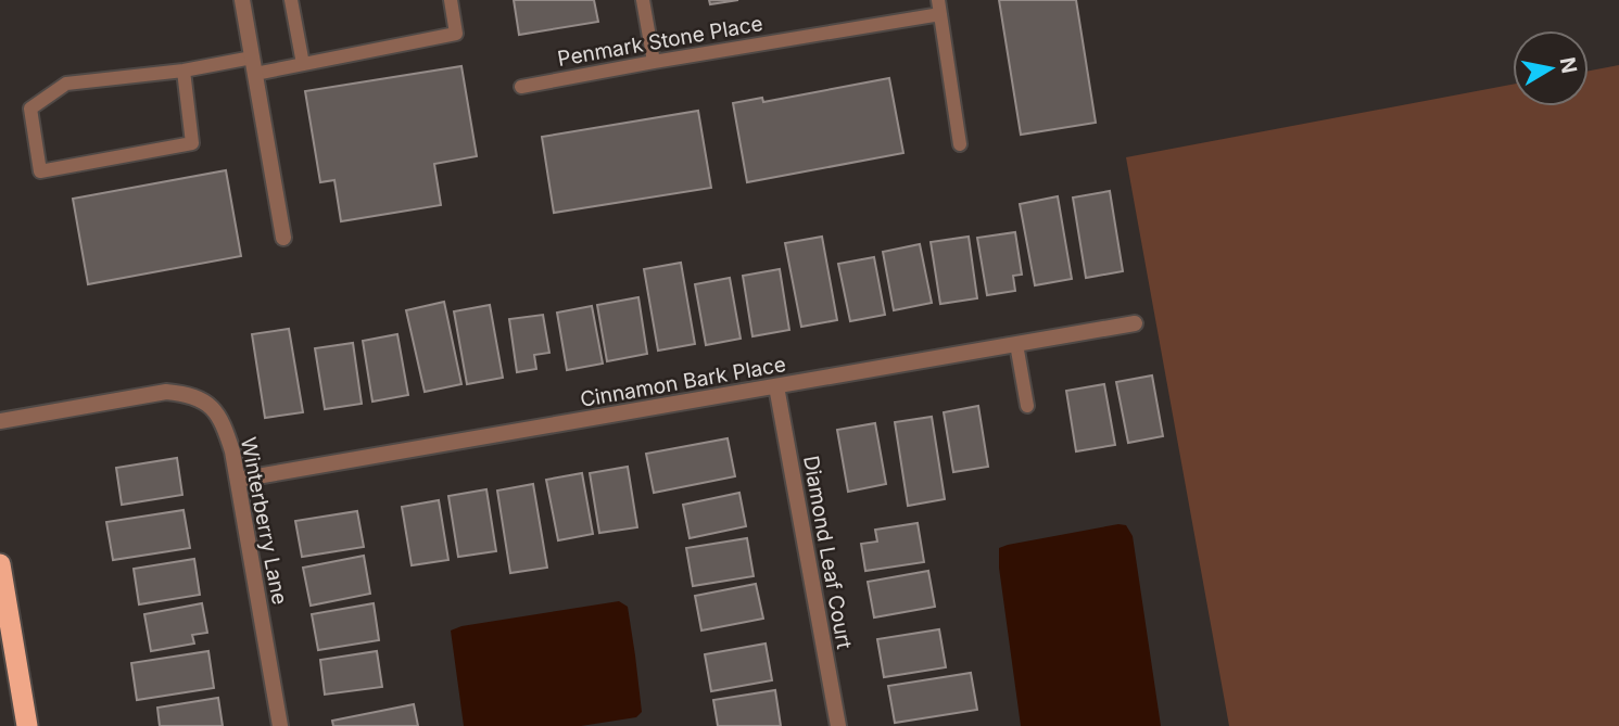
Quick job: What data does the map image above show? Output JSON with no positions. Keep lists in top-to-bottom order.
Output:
{
  "streets": {
    "street": ["Cinnamon Bark Place", "Winterberry Lane", "Diamond Leaf Court"],
    "lane": ["Penmark Stone Place"]
  },
  "crossings": [
    ["Cinnamon Bark Place", "Winterberry Lane"],
    ["Cinnamon Bark Place", "Diamond Leaf Court"]
  ],
  "north": "right"
}
